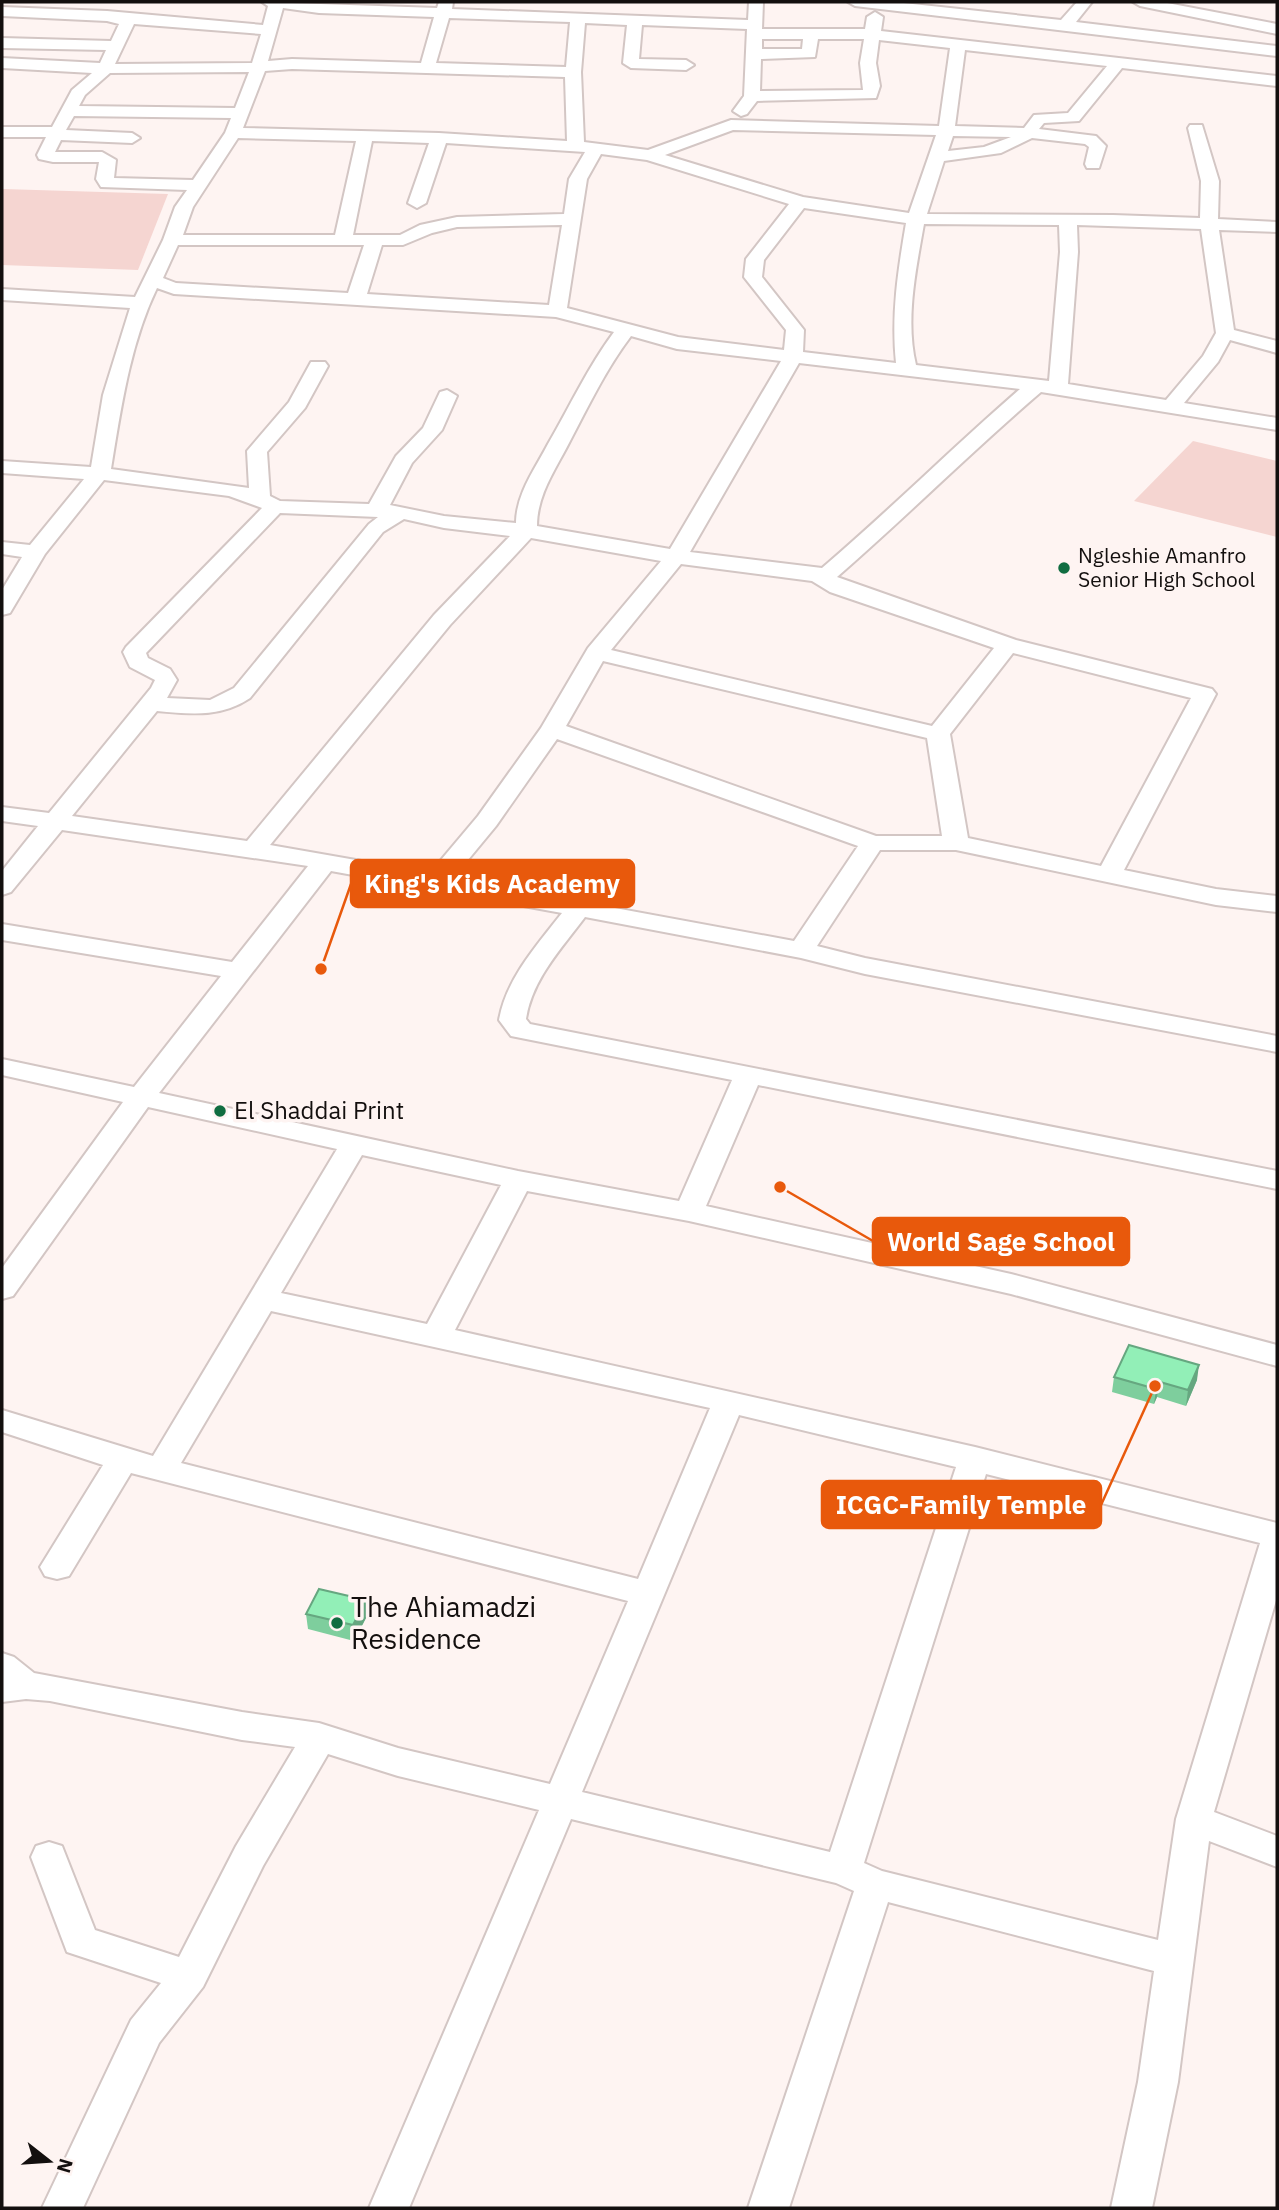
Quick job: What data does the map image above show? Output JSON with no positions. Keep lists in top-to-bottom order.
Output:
{
  "places": [
    "Ngleshie Amanfro Senior High School",
    "King's Kids Academy",
    "El Shaddai Print",
    "World Sage School",
    "ICGC-Family Temple",
    "The Ahiamadzi Residence"
  ],
  "north": "right"
}
